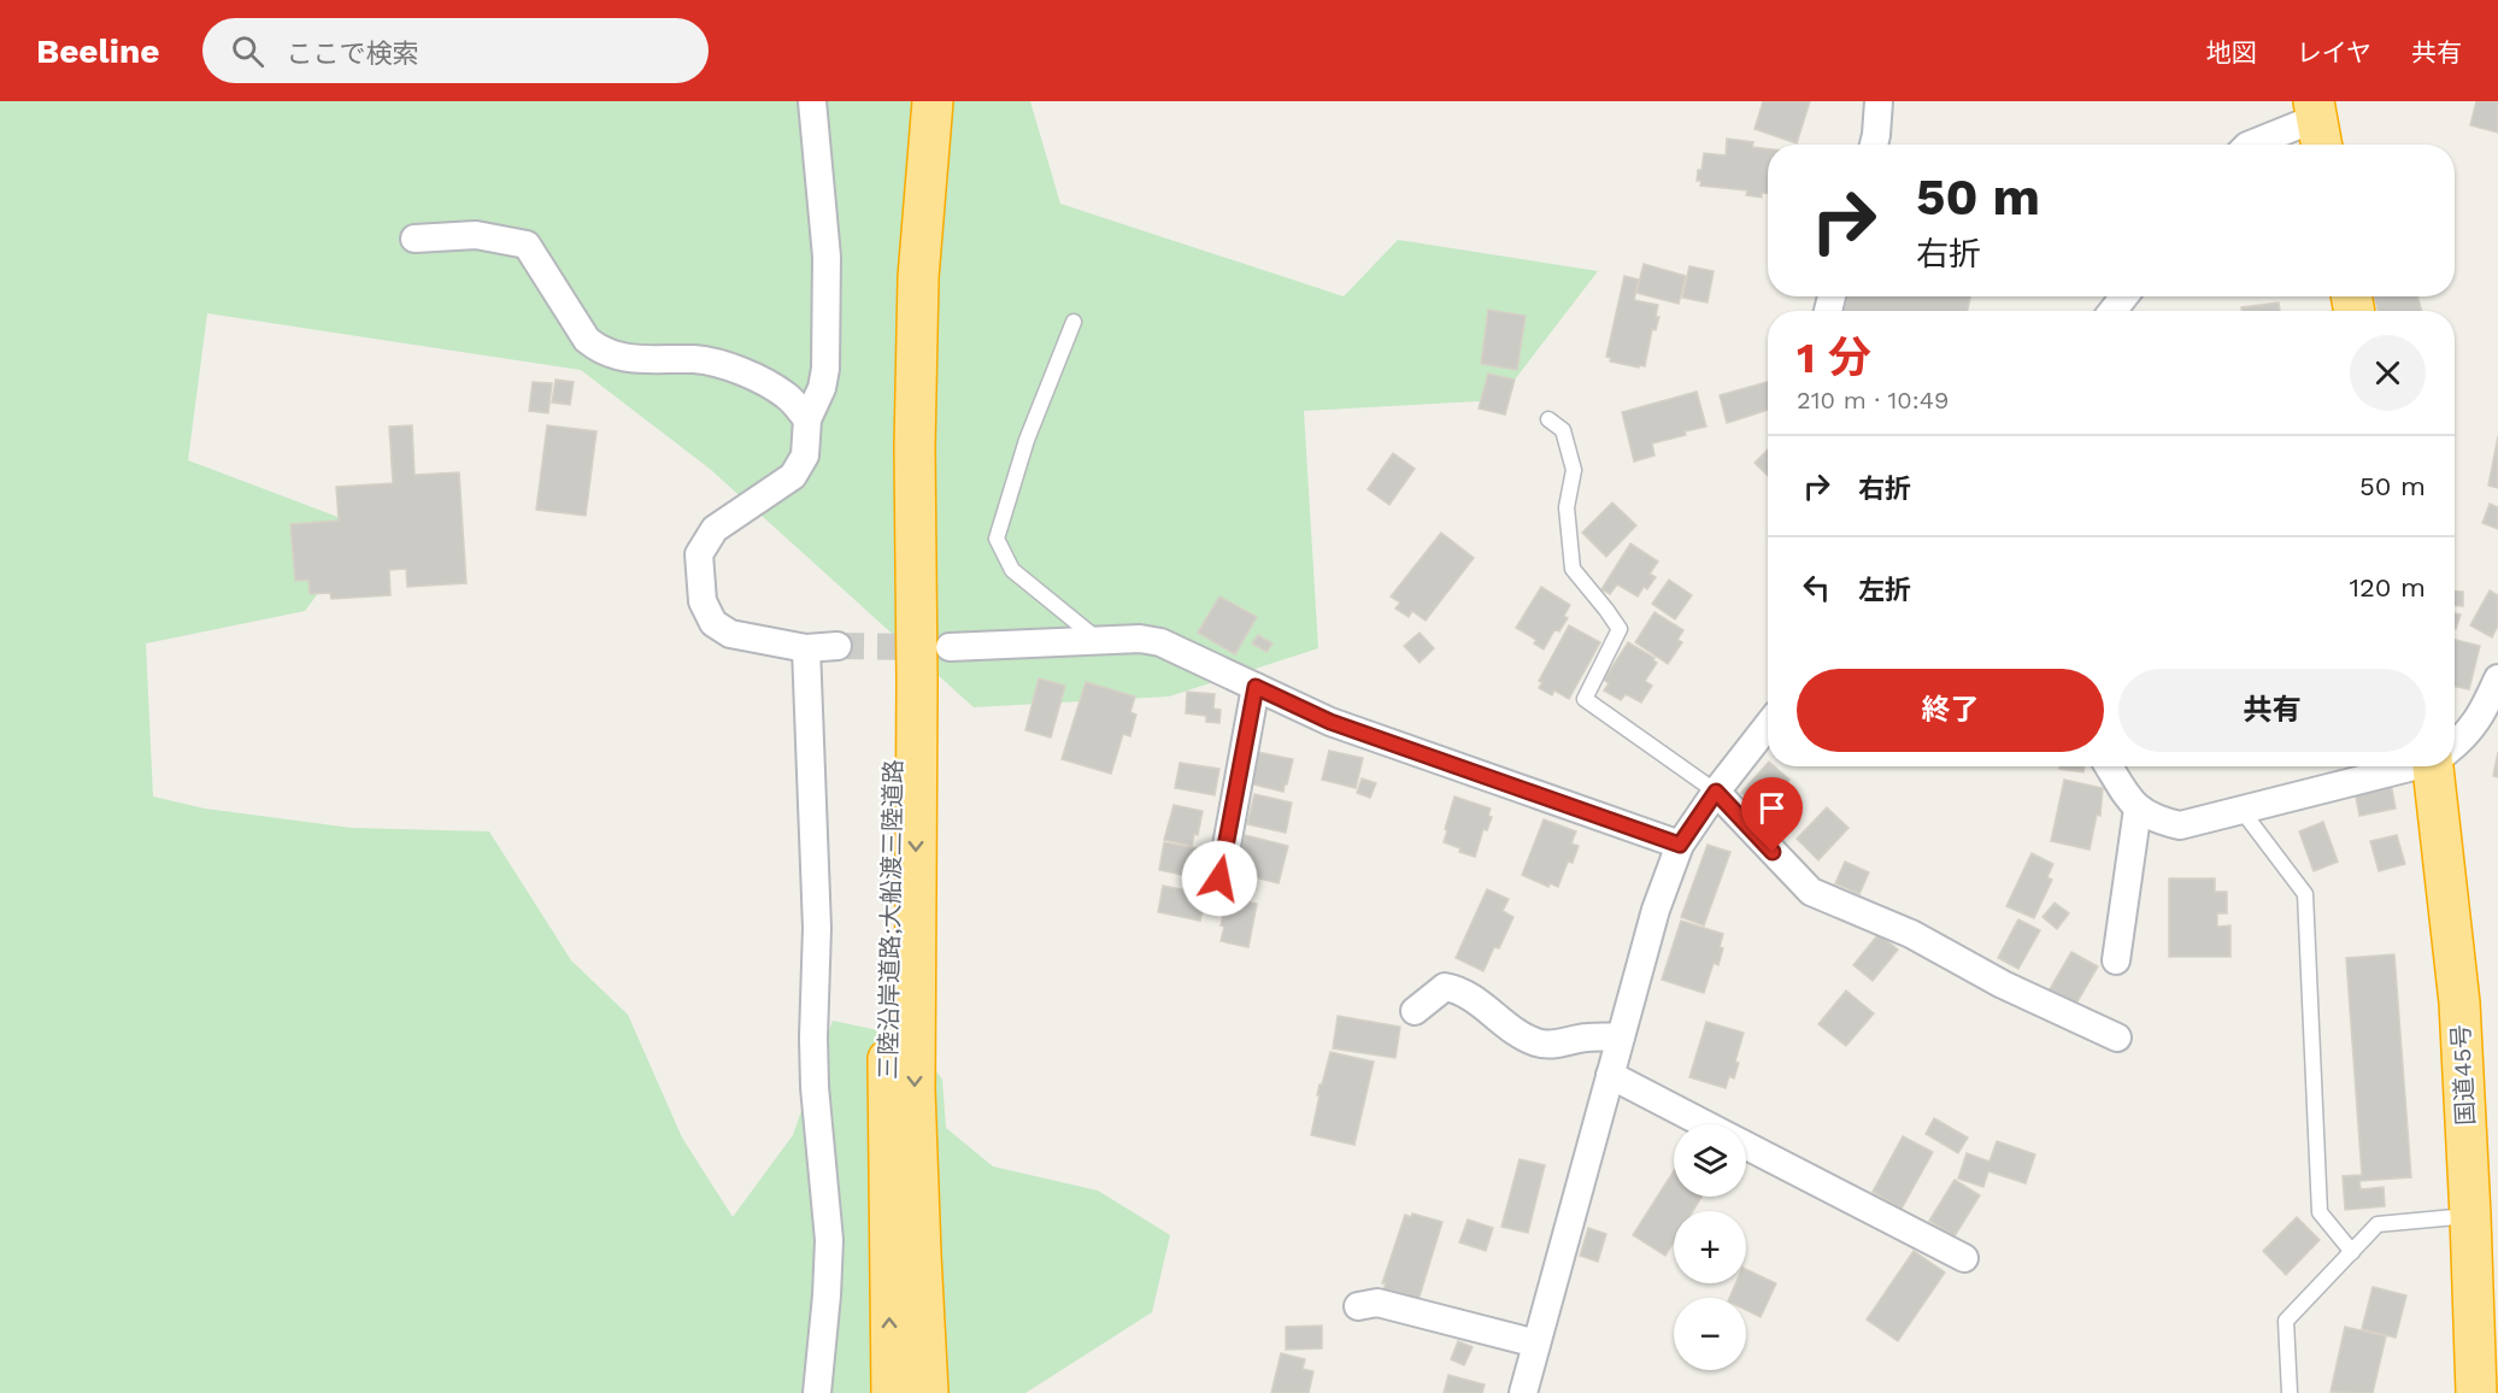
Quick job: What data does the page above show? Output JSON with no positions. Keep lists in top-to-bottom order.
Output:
{
  "streets": {
    "highway": ["三陸沿岸道路;大船渡三陸道路", "国道45号"]
  },
  "page": {
    "header": "Beeline",
    "search": "ここで検索",
    "nav": ["地図", "レイヤ", "共有"],
    "turn": ["50 m", "右折"],
    "heading": ["1 分", "210 m · 10:49"],
    "list": [
      {
        "name": "右折",
        "value": "50 m"
      },
      {
        "name": "左折",
        "value": "120 m"
      }
    ],
    "buttons": ["終了", "共有"],
    "map_buttons": ["+", "−"]
  }
}
